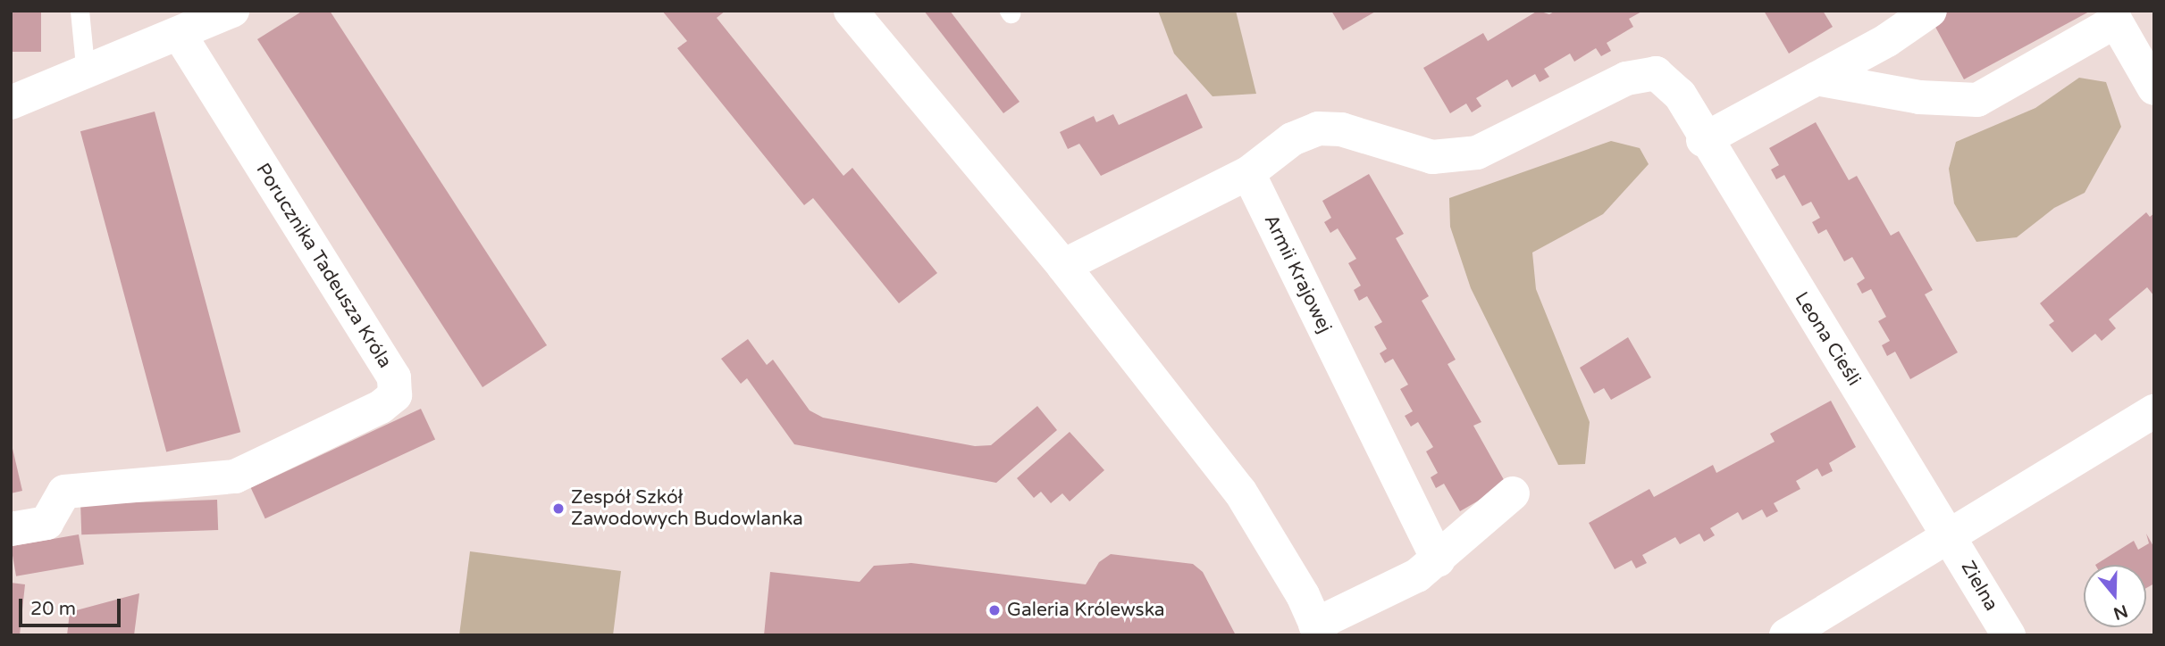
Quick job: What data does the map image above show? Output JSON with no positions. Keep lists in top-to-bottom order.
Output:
{
  "streets": {
    "street": [
      "Porucznika Tadeusza Króla",
      "Armii Krajowej",
      "Leona Cieśli",
      "Zielna"
    ]
  },
  "crossings": [
    ["Armii Krajowej", "Leona Cieśli"],
    ["Leona Cieśli", "Zielna"]
  ],
  "places": ["Zespół Szkół Zawodowych Budowlanka", "Galeria Królewska"],
  "scale_bar": "20 m",
  "north": "bottom"
}
